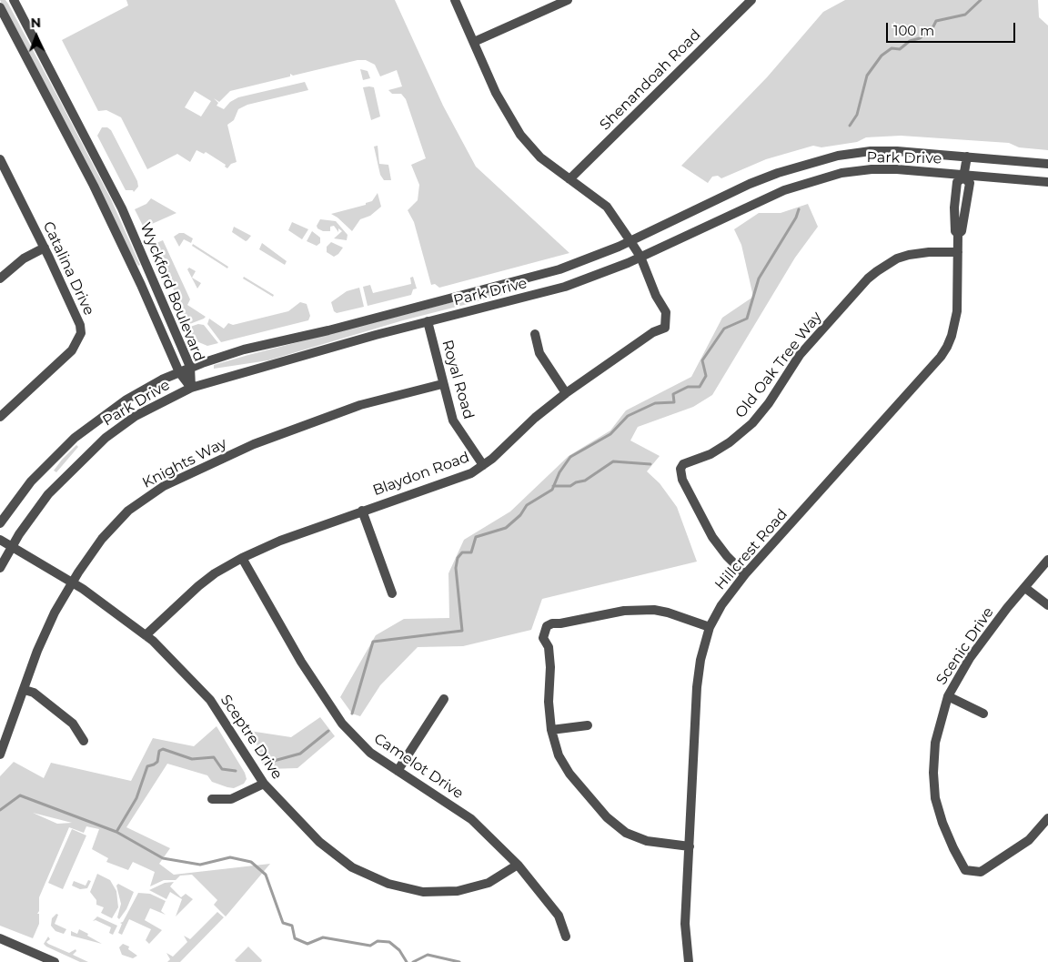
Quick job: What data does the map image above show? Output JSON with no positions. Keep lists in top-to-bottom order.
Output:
{
  "streets": {
    "street": [
      "Shenandoah Road",
      "Park Drive",
      "Catalina Drive",
      "Wyckford Boulevard",
      "Old Oak Tree Way",
      "Royal Road",
      "Knights Way",
      "Blaydon Road",
      "Hillcrest Road",
      "Scenic Drive",
      "Sceptre Drive",
      "Camelot Drive"
    ]
  },
  "crossings": [
    ["Park Drive", "Wyckford Boulevard"],
    ["Park Drive", "Royal Road"],
    ["Park Drive", "Blaydon Road"],
    ["Park Drive", "Hillcrest Road"],
    ["Park Drive", "Sceptre Drive"],
    ["Old Oak Tree Way", "Hillcrest Road"],
    ["Royal Road", "Knights Way"],
    ["Royal Road", "Blaydon Road"],
    ["Knights Way", "Sceptre Drive"],
    ["Blaydon Road", "Sceptre Drive"],
    ["Blaydon Road", "Camelot Drive"],
    ["Sceptre Drive", "Camelot Drive"]
  ],
  "scale_bar": "100 m",
  "north": "top"
}
